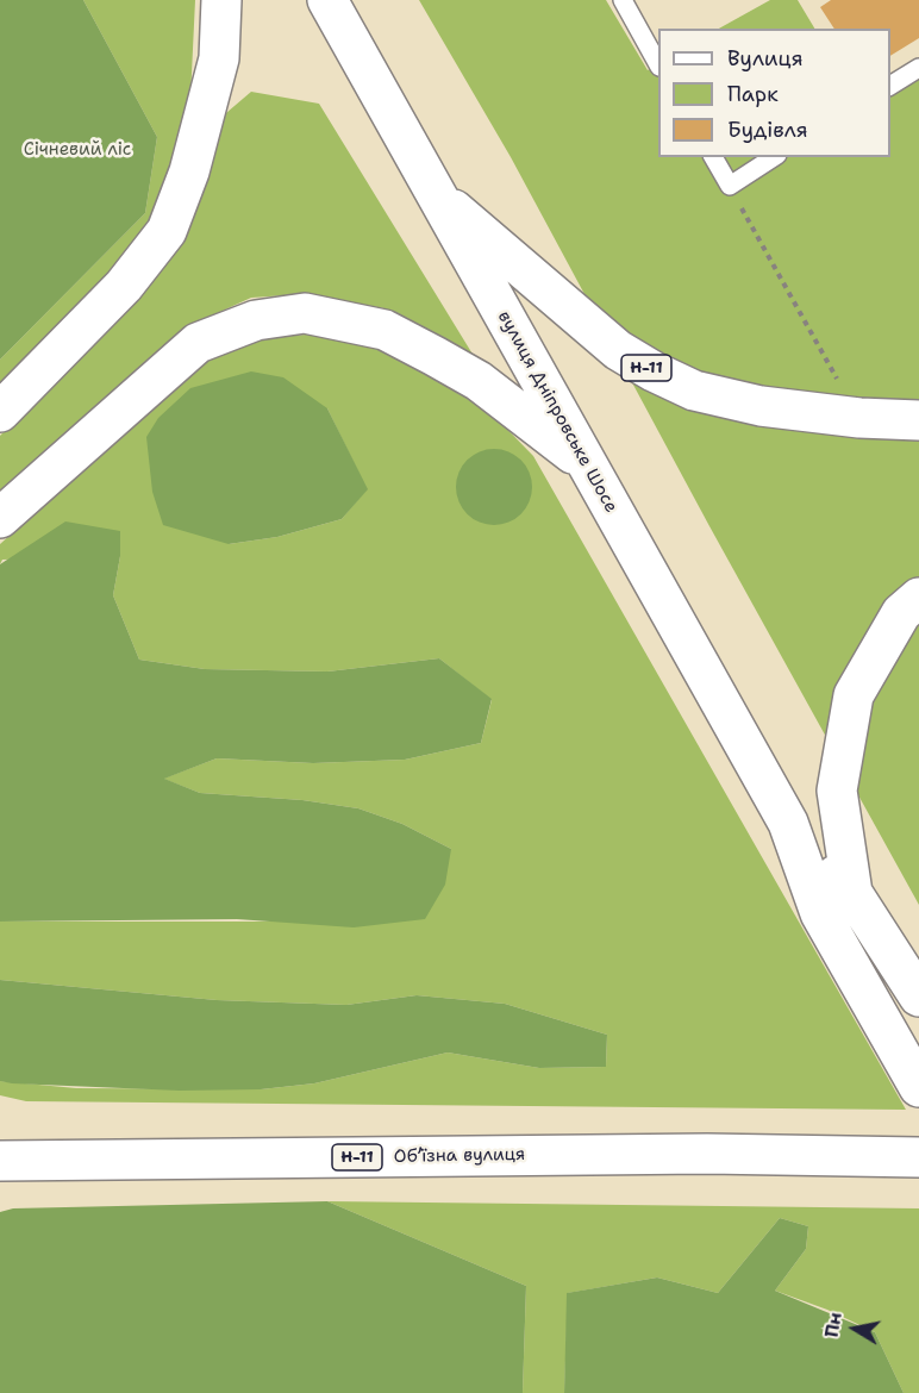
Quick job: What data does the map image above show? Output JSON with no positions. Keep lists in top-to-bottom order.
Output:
{
  "streets": {
    "main road": ["Н-11", "вулиця Дніпровське Шосе", "Обʼїзна вулиця"]
  },
  "crossings": [
    ["Н-11", "вулиця Дніпровське Шосе"]
  ],
  "parks": ["Січневий ліс"],
  "legend": ["Вулиця", "Парк", "Будівля"],
  "north": "left"
}
